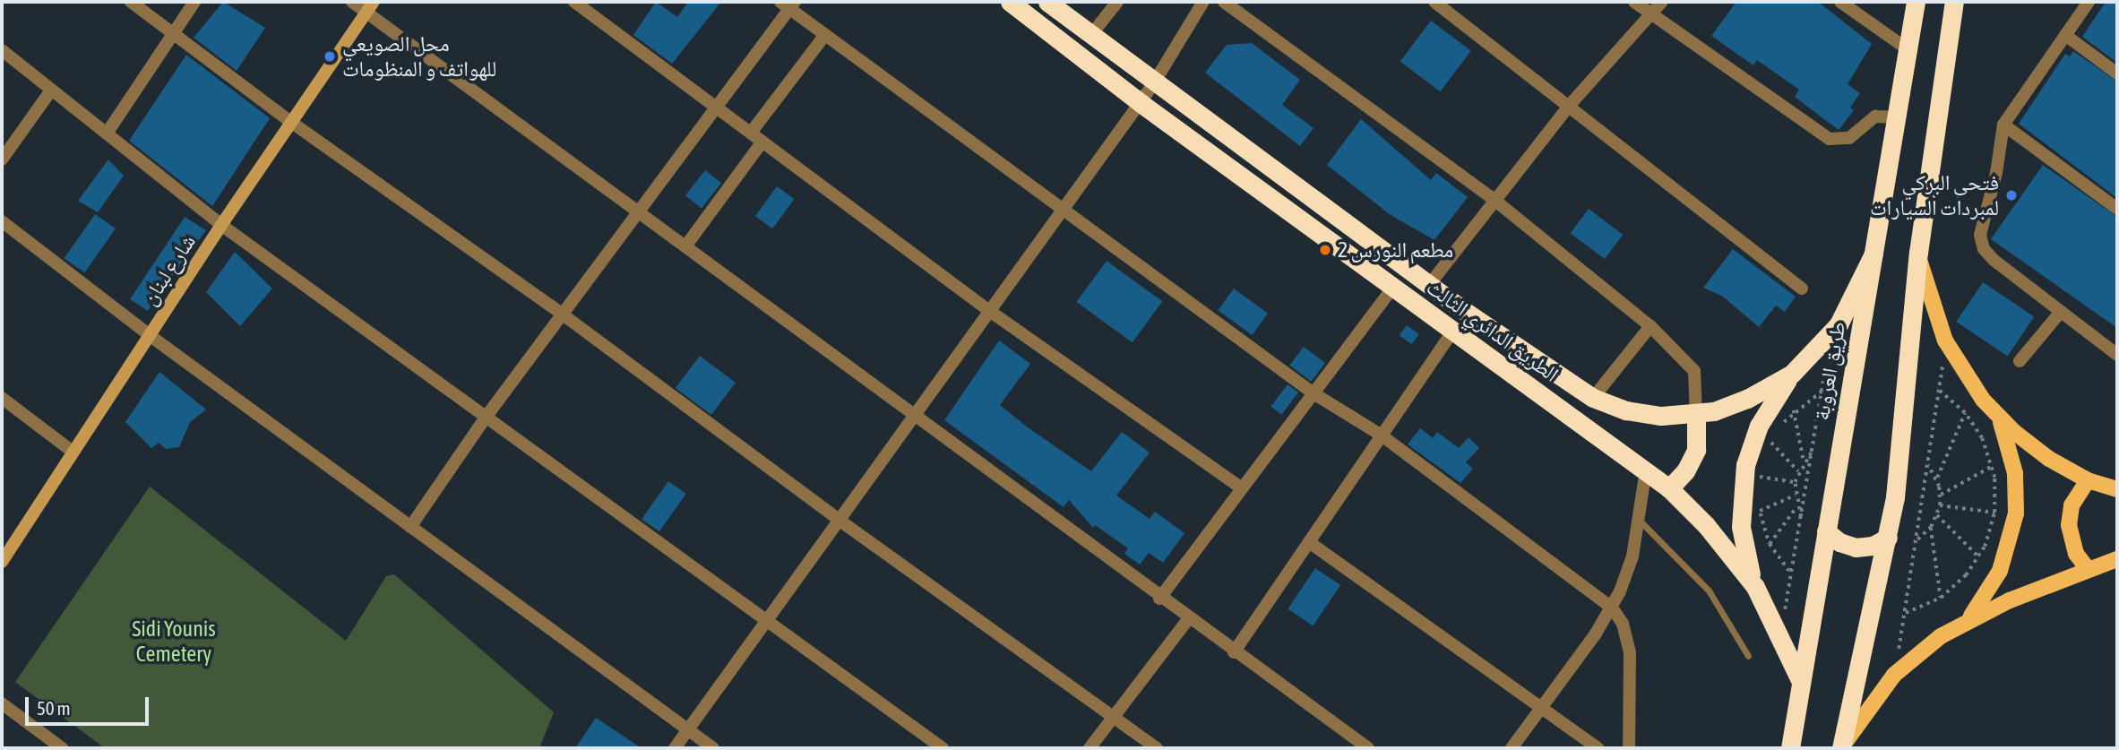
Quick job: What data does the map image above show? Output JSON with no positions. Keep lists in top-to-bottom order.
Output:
{
  "streets": {
    "highway": ["الطريق الدائري الثالث", "طريق العروبة"],
    "street": ["شارع لبنان"]
  },
  "crossings": [
    ["الطريق الدائري الثالث", "طريق العروبة"]
  ],
  "parks": ["Sidi Younis Cemetery"],
  "places": ["محل الصويعي للهواتف و المنظومات", "فتحي البركي لمبردات السيارات", "مطعم النورس 2"],
  "scale_bar": "50 m"
}
